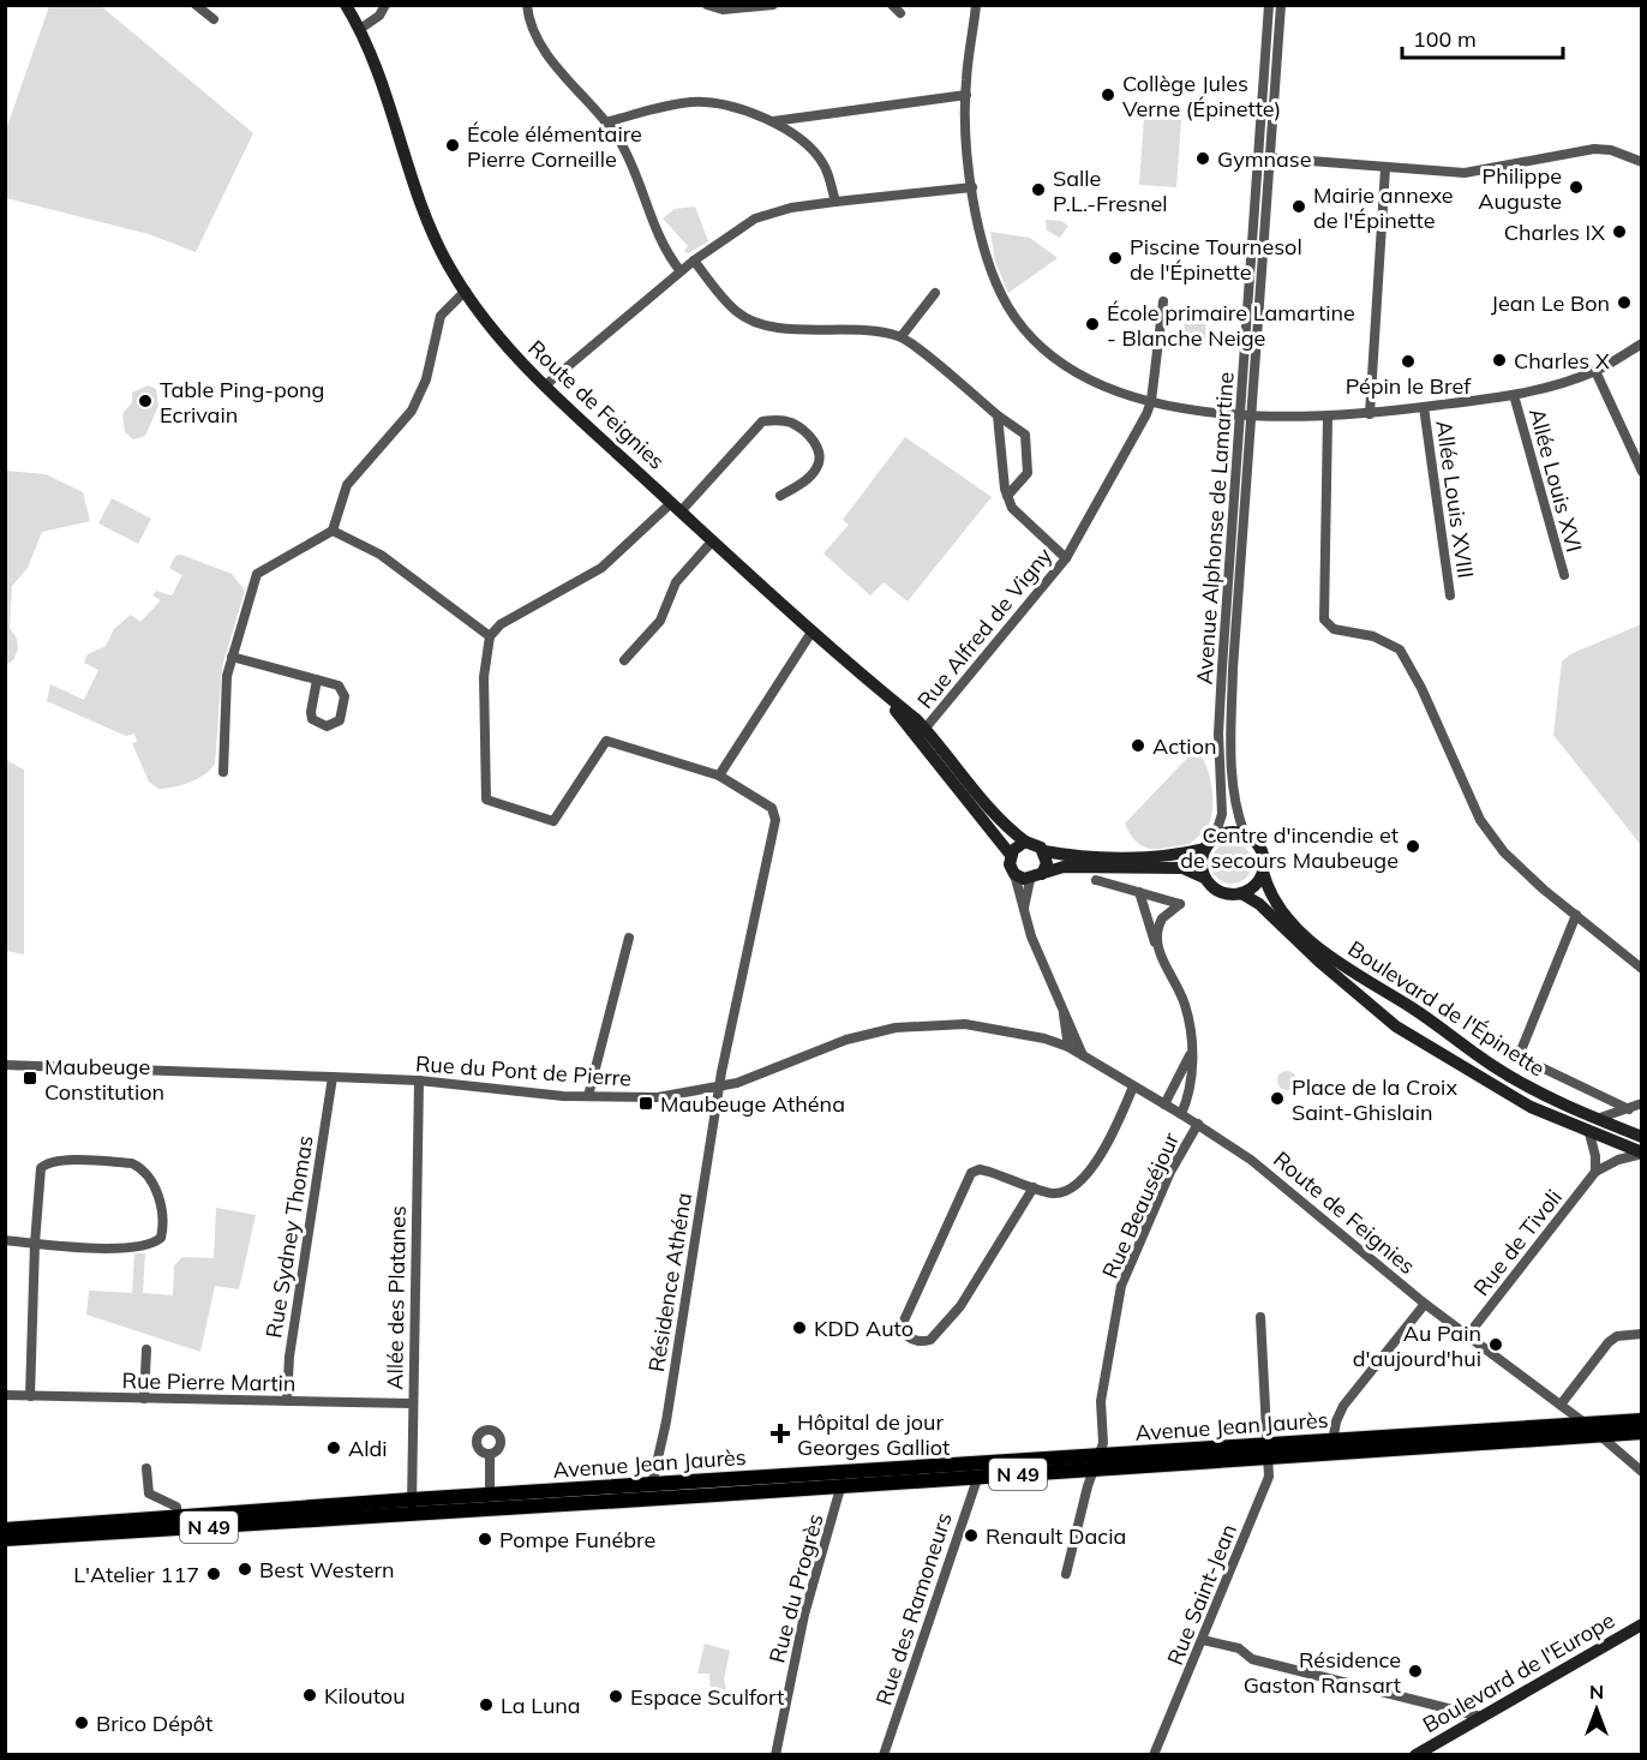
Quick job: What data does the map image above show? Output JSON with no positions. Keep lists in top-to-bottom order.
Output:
{
  "streets": {
    "main road": ["Avenue Jean Jaurès", "N 49"],
    "street": [
      "Route de Feignies",
      "Allée Louis XVI",
      "Allée Louis XVIII",
      "Avenue Alphonse de Lamartine",
      "Rue Alfred de Vigny",
      "Boulevard de l'Épinette",
      "Rue du Pont de Pierre",
      "Rue Beauséjour",
      "Rue Sydney Thomas",
      "Rue de Tivoli",
      "Résidence Athéna",
      "Allée des Platanes",
      "Rue Pierre Martin",
      "Rue du Progrès",
      "Rue Saint-Jean",
      "Rue des Ramoneurs",
      "Boulevard de l'Europe"
    ]
  },
  "crossings": [
    ["Route de Feignies", "Rue Alfred de Vigny"],
    ["Route de Feignies", "Rue du Pont de Pierre"],
    ["Route de Feignies", "Rue Beauséjour"],
    ["Route de Feignies", "Rue de Tivoli"],
    ["Route de Feignies", "Avenue Jean Jaurès"],
    ["Avenue Alphonse de Lamartine", "Boulevard de l'Épinette"],
    ["Boulevard de l'Épinette", "Rue de Tivoli"],
    ["Rue du Pont de Pierre", "Rue Sydney Thomas"],
    ["Rue du Pont de Pierre", "Résidence Athéna"],
    ["Rue du Pont de Pierre", "Allée des Platanes"],
    ["Rue Beauséjour", "Avenue Jean Jaurès"],
    ["Rue Sydney Thomas", "Rue Pierre Martin"],
    ["Résidence Athéna", "Avenue Jean Jaurès"],
    ["Allée des Platanes", "Rue Pierre Martin"],
    ["Allée des Platanes", "Avenue Jean Jaurès"],
    ["Avenue Jean Jaurès", "Rue du Progrès"],
    ["Avenue Jean Jaurès", "Rue Saint-Jean"],
    ["Avenue Jean Jaurès", "Rue des Ramoneurs"]
  ],
  "places": {
    "other": [
      "Collège Jules Verne (Épinette)",
      "École élémentaire Pierre Corneille",
      "Gymnase",
      "Philippe Auguste",
      "Salle P.L.-Fresnel",
      "Mairie annexe de l'Épinette",
      "Charles IX",
      "Piscine Tournesol de l'Épinette",
      "Jean Le Bon",
      "École primaire Lamartine - Blanche Neige",
      "Charles X",
      "Pépin le Bref",
      "Table Ping-pong Ecrivain",
      "Action",
      "Centre d'incendie et de secours Maubeuge",
      "Place de la Croix Saint-Ghislain",
      "KDD Auto",
      "Au Pain d'aujourd'hui",
      "Aldi",
      "Renault Dacia",
      "Pompe Funébre",
      "Best Western",
      "L'Atelier 117",
      "Résidence Gaston Ransart",
      "Kiloutou",
      "Espace Sculfort",
      "La Luna",
      "Brico Dépôt"
    ],
    "transit": ["Maubeuge Constitution", "Maubeuge Athéna"],
    "health": ["Hôpital de jour Georges Galliot"]
  },
  "scale_bar": "100 m",
  "north": "top"
}
